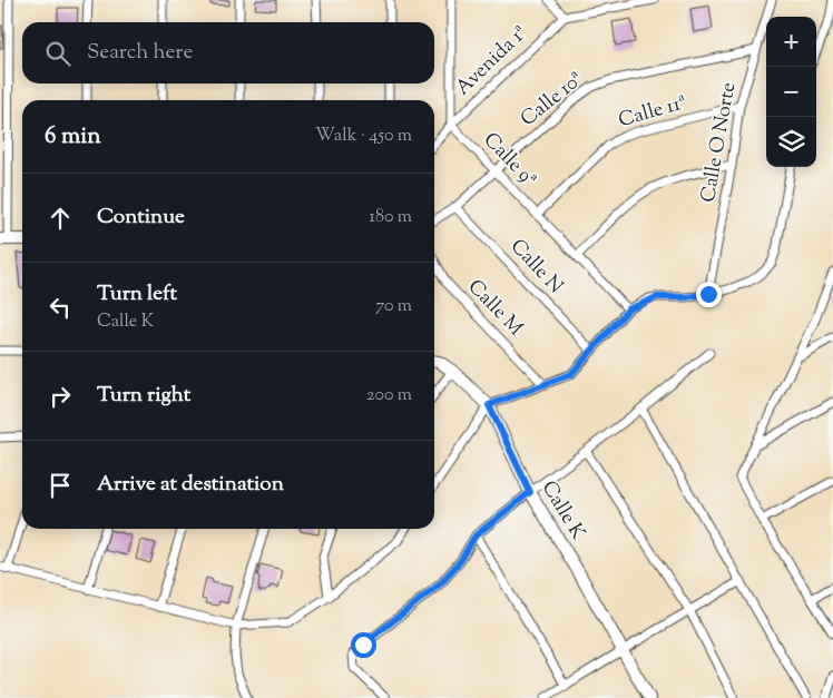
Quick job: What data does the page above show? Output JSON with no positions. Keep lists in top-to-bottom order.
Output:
{
  "streets": {
    "street": [
      "Avenida 1ª",
      "Calle 10ª",
      "Calle 11ª",
      "Calle O Norte",
      "Calle 9ª",
      "Calle N",
      "Calle M",
      "Calle K"
    ]
  },
  "crossings": [
    ["Avenida 1ª", "Calle 9ª"],
    ["Calle 10ª", "Calle O Norte"],
    ["Calle 10ª", "Calle 9ª"],
    ["Calle 10ª", "Calle N"],
    ["Calle 11ª", "Calle O Norte"],
    ["Calle 11ª", "Calle 9ª"]
  ],
  "page": {
    "map_buttons": ["+", "−"],
    "search": "Search here",
    "heading": ["6 min", "Walk · 450 m"],
    "list": [
      ["Continue", "180 m"],
      ["Turn left", "Calle K", "70 m"],
      ["Turn right", "200 m"],
      "Arrive at destination"
    ]
  }
}
